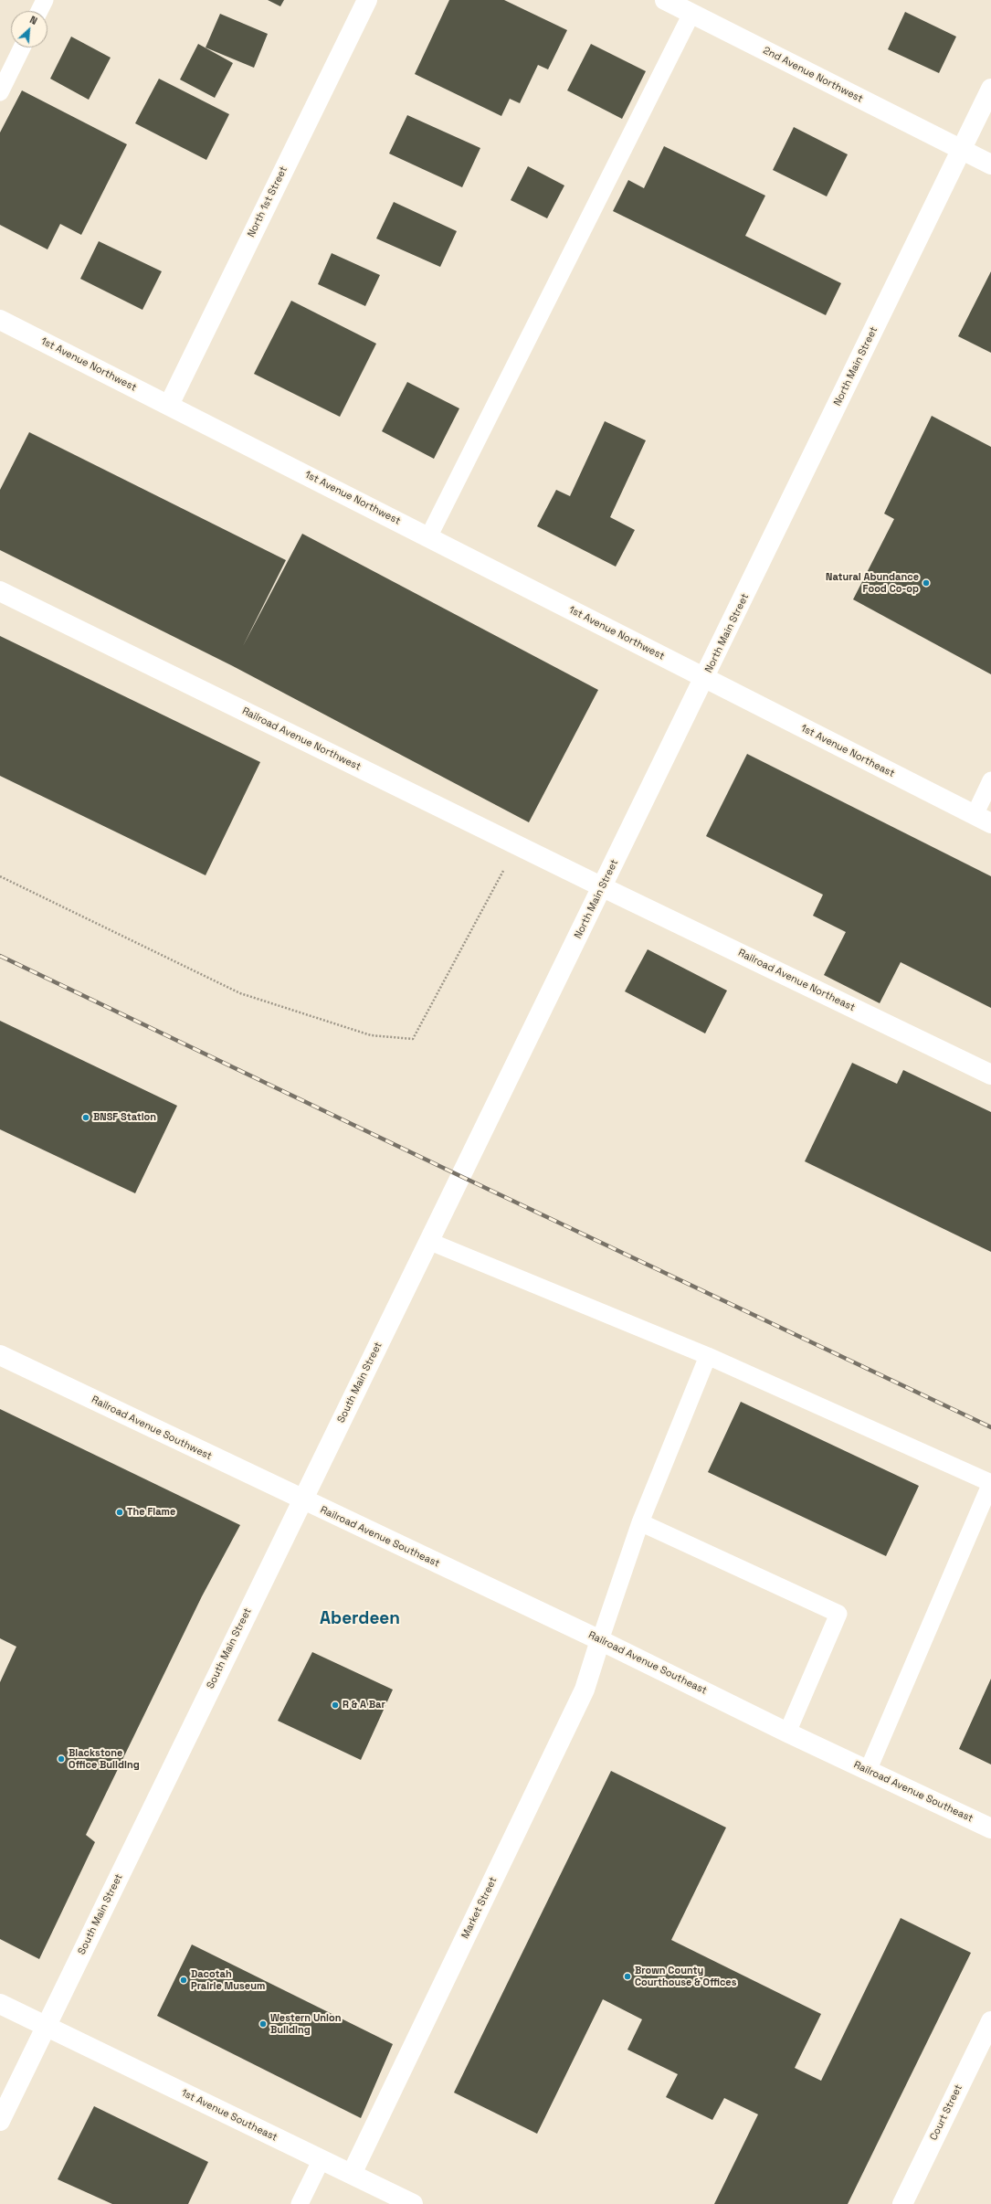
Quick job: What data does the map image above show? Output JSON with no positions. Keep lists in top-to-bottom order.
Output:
{
  "streets": {
    "street": [
      "2nd Avenue Northwest",
      "North 1st Street",
      "1st Avenue Northwest",
      "North Main Street",
      "Railroad Avenue Northwest",
      "1st Avenue Northeast",
      "Railroad Avenue Northeast",
      "South Main Street",
      "Railroad Avenue Southwest",
      "Railroad Avenue Southeast",
      "Market Street",
      "Court Street",
      "1st Avenue Southeast"
    ]
  },
  "crossings": [
    ["2nd Avenue Northwest", "North Main Street"],
    ["North 1st Street", "1st Avenue Northwest"],
    ["1st Avenue Northwest", "North Main Street"],
    ["1st Avenue Northwest", "1st Avenue Northeast"],
    ["North Main Street", "Railroad Avenue Northwest"],
    ["North Main Street", "1st Avenue Northeast"],
    ["North Main Street", "Railroad Avenue Northeast"],
    ["North Main Street", "South Main Street"],
    ["Railroad Avenue Northwest", "Railroad Avenue Northeast"],
    ["South Main Street", "Railroad Avenue Southwest"],
    ["South Main Street", "Railroad Avenue Southeast"],
    ["South Main Street", "1st Avenue Southeast"],
    ["Railroad Avenue Southwest", "Railroad Avenue Southeast"],
    ["Railroad Avenue Southeast", "Market Street"],
    ["Market Street", "1st Avenue Southeast"]
  ],
  "districts": ["Aberdeen"],
  "places": [
    "Natural Abundance Food Co-op",
    "BNSF Station",
    "The Flame",
    "R & A Bar",
    "Blackstone Office Building",
    "Brown County Courthouse & Offices",
    "Dacotah Prairie Museum",
    "Western Union Building"
  ],
  "north": "top right"
}
